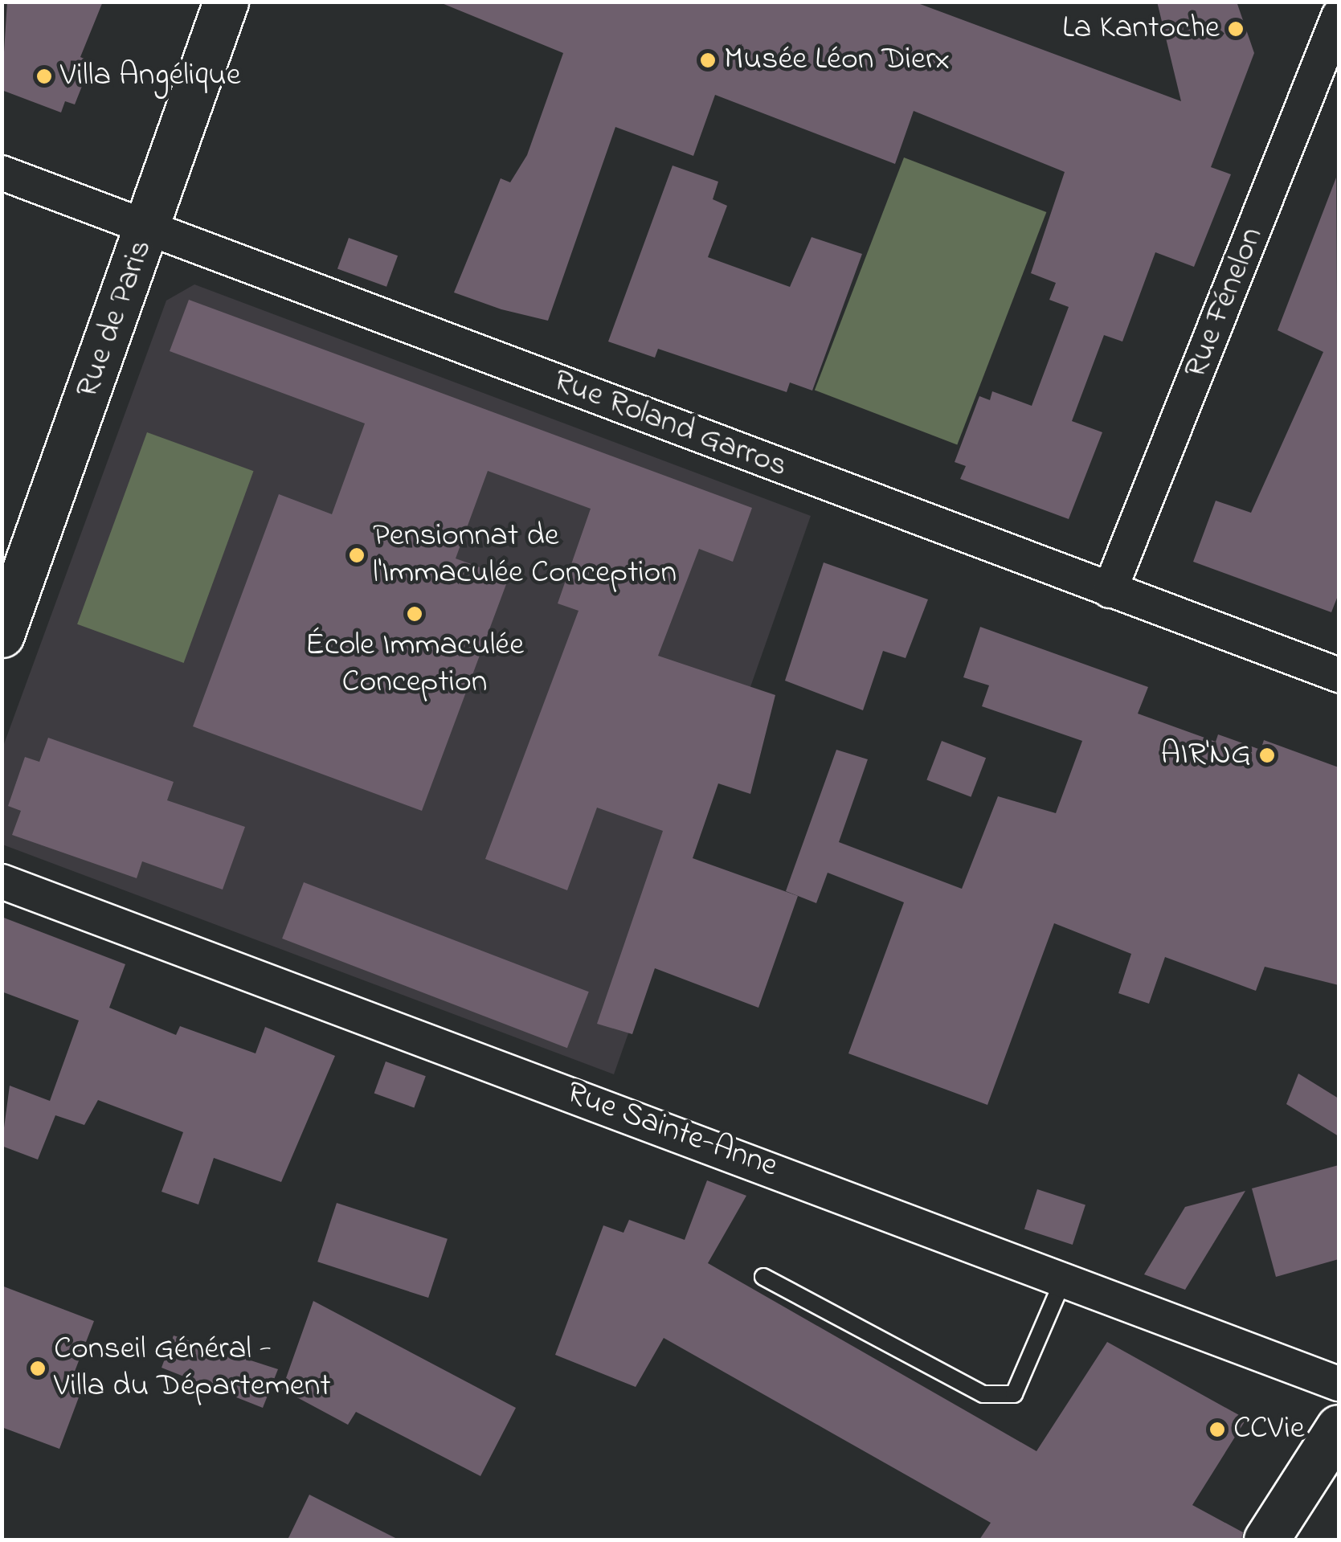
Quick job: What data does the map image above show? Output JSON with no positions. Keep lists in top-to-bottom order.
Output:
{
  "streets": {
    "main road": ["Rue de Paris"],
    "street": ["Rue Fénelon", "Rue Roland Garros", "Rue Sainte-Anne"]
  },
  "crossings": [
    ["Rue Fénelon", "Rue Roland Garros"],
    ["Rue de Paris", "Rue Roland Garros"]
  ],
  "places": [
    "La Kantoche",
    "Musée Léon Dierx",
    "Villa Angélique",
    "Pensionnat de l'Immaculée Conception",
    "École Immaculée Conception",
    "AIR'NG",
    "Conseil Général - Villa du Département",
    "CCVie"
  ]
}
